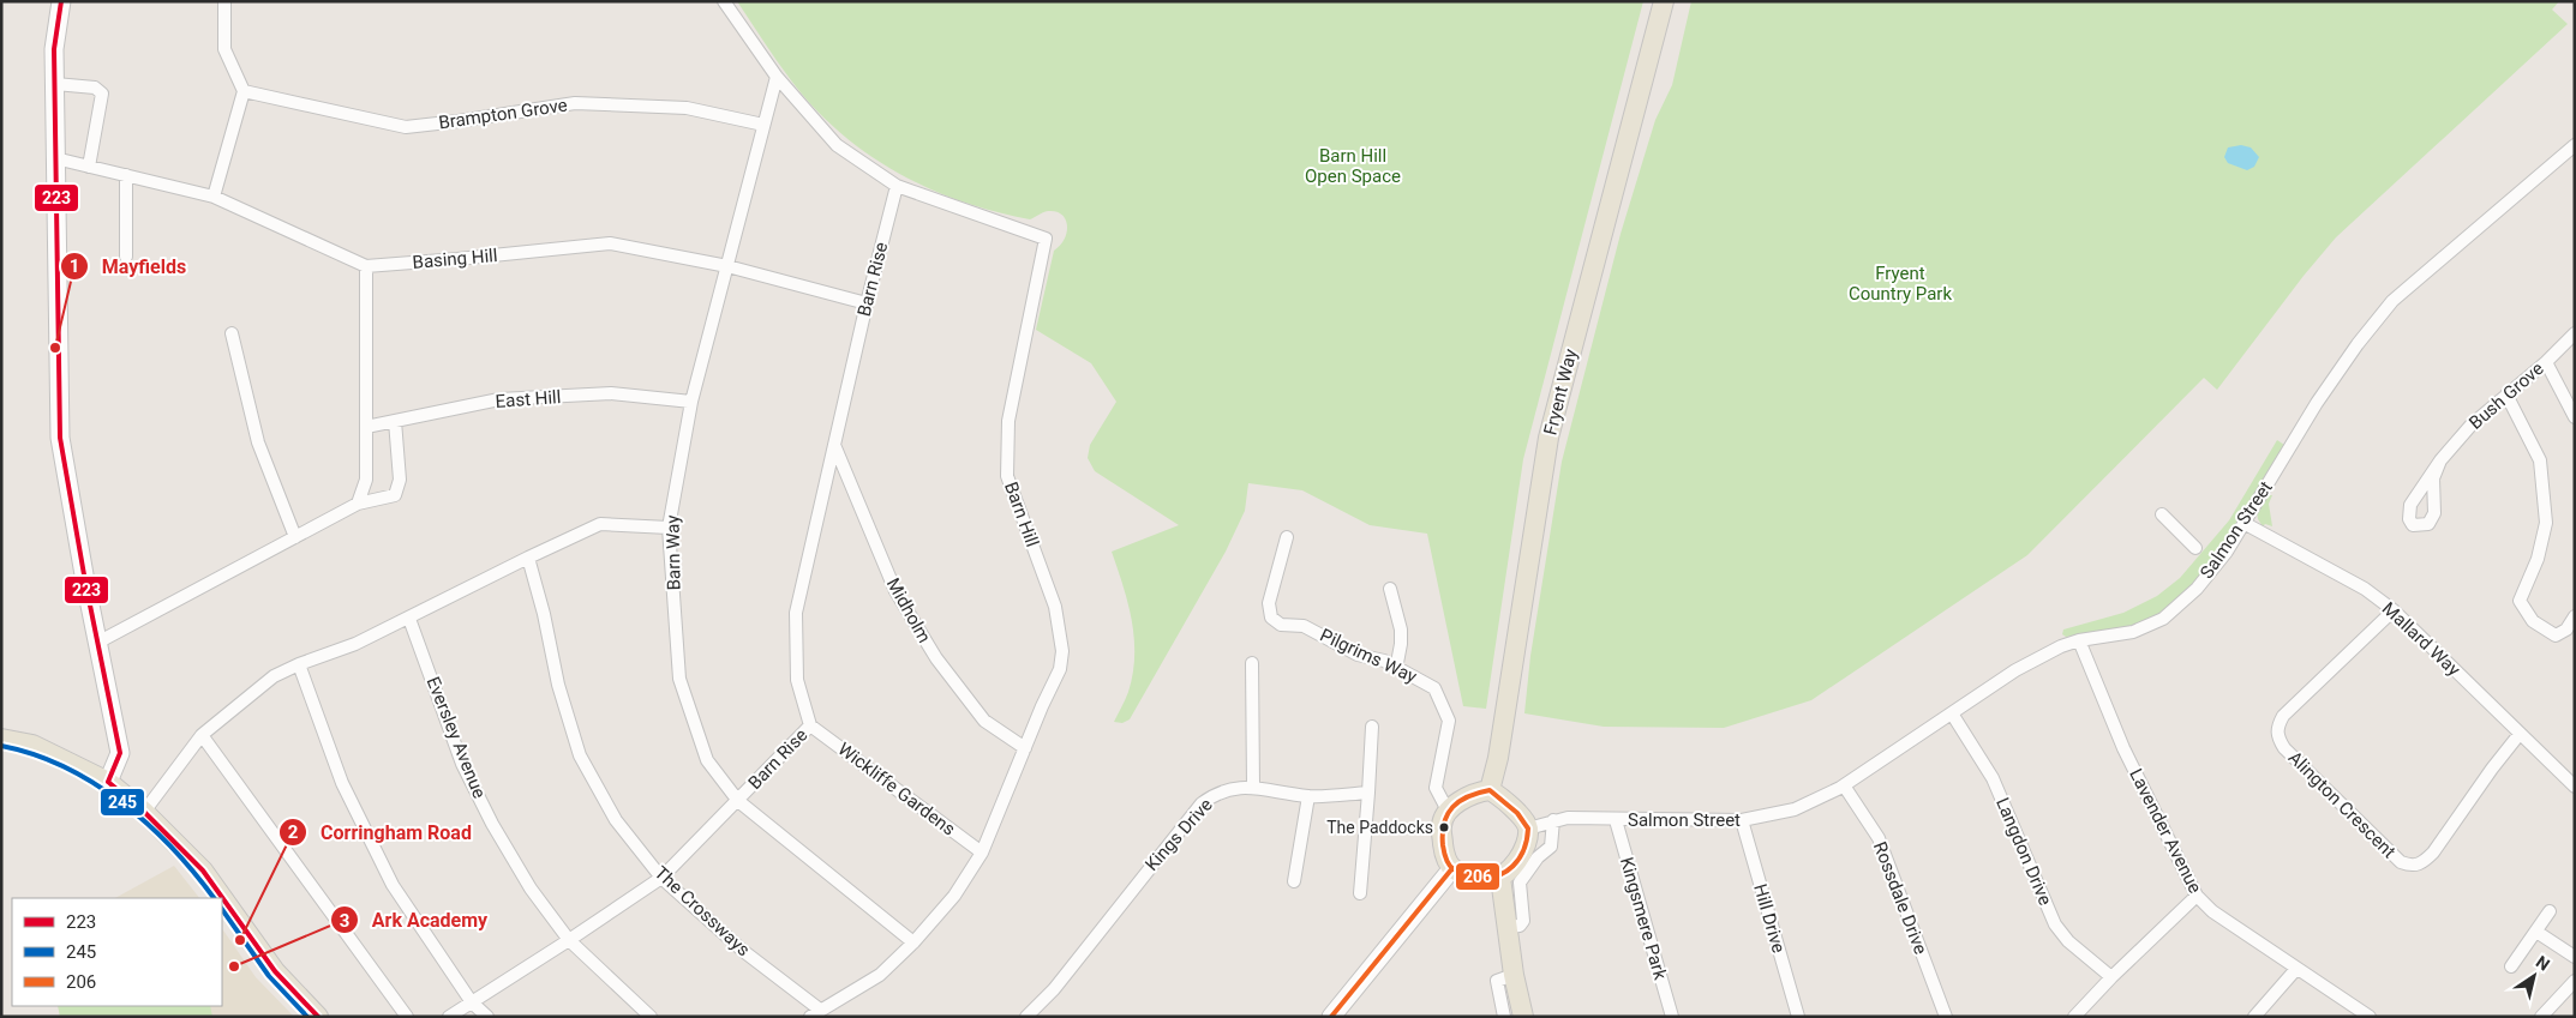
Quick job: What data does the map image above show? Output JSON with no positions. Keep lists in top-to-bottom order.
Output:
{
  "streets": {
    "main road": ["Fryent Way"],
    "street": [
      "Brampton Grove",
      "Basing Hill",
      "Barn Rise",
      "Bush Grove",
      "East Hill",
      "Barn Hill",
      "Salmon Street",
      "Barn Way",
      "Midholm",
      "Mallard Way",
      "Pilgrims Way",
      "Eversley Avenue",
      "Wickliffe Gardens",
      "Alington Crescent",
      "Lavender Avenue",
      "Kings Drive",
      "Langdon Drive",
      "Rossdale Drive",
      "The Crossways",
      "Kingsmere Park",
      "Hill Drive"
    ]
  },
  "crossings": [
    ["Brampton Grove", "Barn Way"],
    ["Basing Hill", "Barn Rise"],
    ["Basing Hill", "Barn Way"],
    ["Barn Rise", "Barn Hill"],
    ["Barn Rise", "Barn Way"],
    ["Barn Rise", "Midholm"],
    ["Barn Rise", "Eversley Avenue"],
    ["Barn Rise", "Wickliffe Gardens"],
    ["Barn Rise", "The Crossways"],
    ["Fryent Way", "Salmon Street"],
    ["Fryent Way", "Pilgrims Way"],
    ["East Hill", "Barn Way"],
    ["Barn Hill", "Barn Way"],
    ["Barn Hill", "Midholm"],
    ["Barn Hill", "Wickliffe Gardens"],
    ["Barn Hill", "The Crossways"],
    ["Salmon Street", "Mallard Way"],
    ["Salmon Street", "Pilgrims Way"],
    ["Salmon Street", "Lavender Avenue"],
    ["Salmon Street", "Langdon Drive"],
    ["Salmon Street", "Rossdale Drive"],
    ["Salmon Street", "Kingsmere Park"],
    ["Salmon Street", "Hill Drive"],
    ["Mallard Way", "Alington Crescent"]
  ],
  "parks": ["Barn Hill Open Space", "Fryent Country Park"],
  "places": [
    "Mayfields",
    "The Paddocks",
    "Corringham Road",
    "Ark Academy"
  ],
  "lines": ["transit line 223", "transit line 245", "transit line 206"],
  "legend": ["223", "245", "206"],
  "north": "top right"
}
